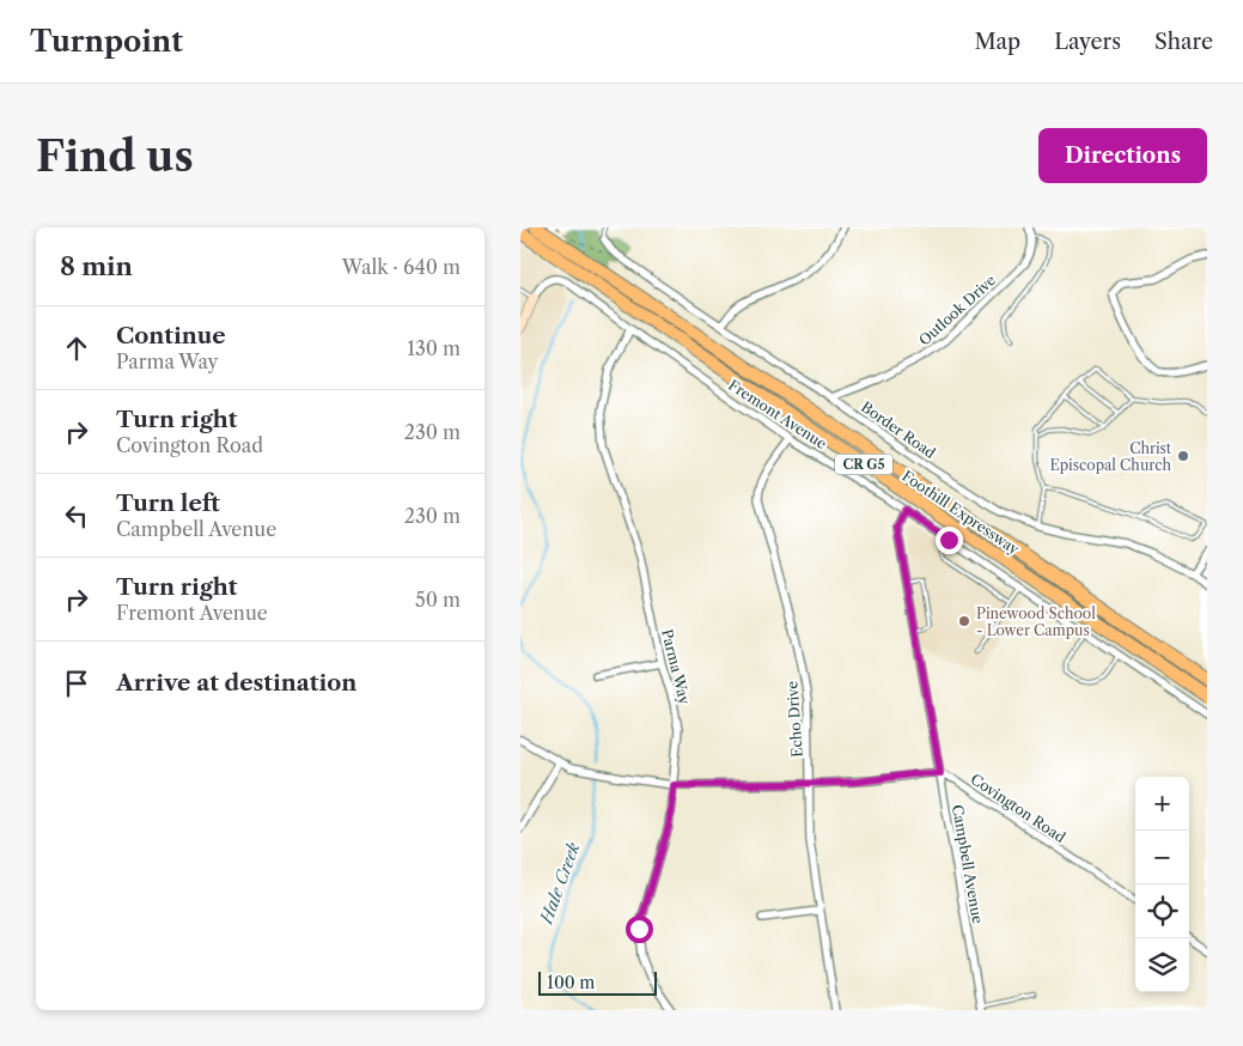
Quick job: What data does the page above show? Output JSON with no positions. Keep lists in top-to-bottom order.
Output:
{
  "streets": {
    "highway": ["CR G5", "Foothill Expressway"],
    "street": [
      "Outlook Drive",
      "Fremont Avenue",
      "Border Road",
      "Parma Way",
      "Echo Drive",
      "Covington Road",
      "Campbell Avenue"
    ]
  },
  "crossings": [
    ["Outlook Drive", "Border Road"],
    ["Fremont Avenue", "Parma Way"],
    ["Fremont Avenue", "Echo Drive"],
    ["Fremont Avenue", "Campbell Avenue"],
    ["Covington Road", "Campbell Avenue"]
  ],
  "water": ["Hale Creek"],
  "places": ["Christ Episcopal Church", "Pinewood School - Lower Campus"],
  "scale_bar": "100 m",
  "page": {
    "header": "Turnpoint",
    "nav": ["Map", "Layers", "Share"],
    "buttons": "Directions",
    "title": "Find us",
    "heading": ["8 min", "Walk · 640 m"],
    "list": [
      ["Continue", "Parma Way", "130 m"],
      ["Turn right", "Covington Road", "230 m"],
      ["Turn left", "Campbell Avenue", "230 m"],
      ["Turn right", "Fremont Avenue", "50 m"],
      "Arrive at destination"
    ],
    "map_buttons": ["+", "−"],
    "scale": "100 m"
  }
}
